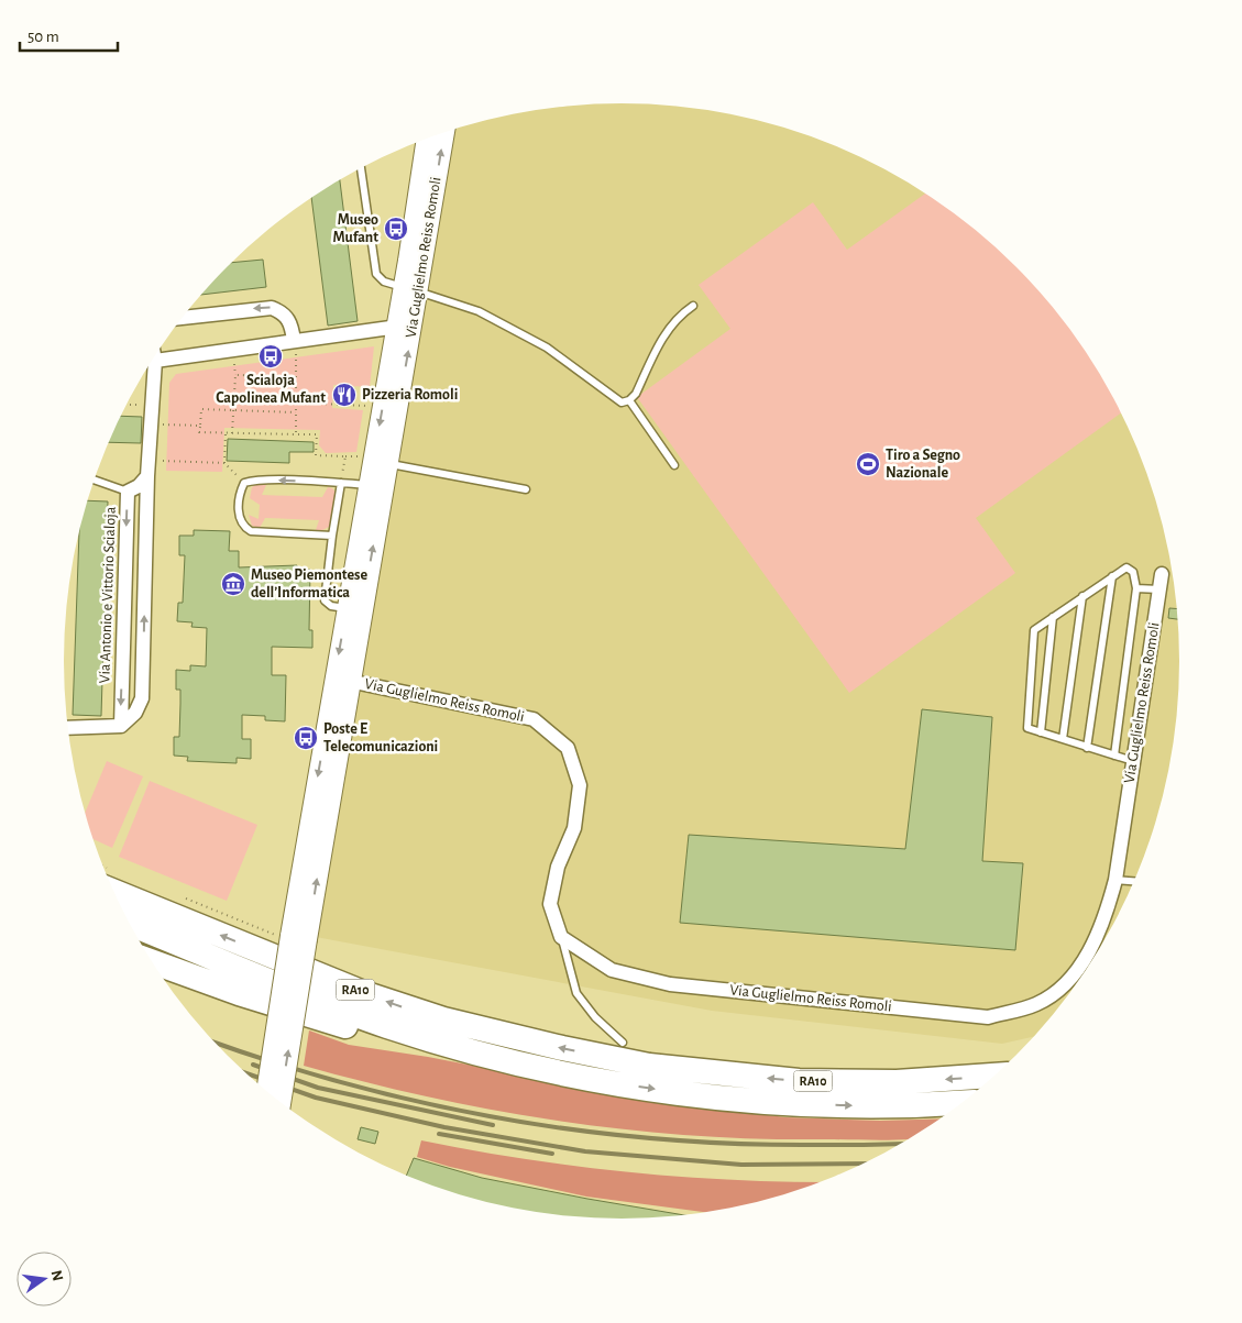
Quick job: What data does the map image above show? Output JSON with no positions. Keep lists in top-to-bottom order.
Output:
{
  "streets": {
    "highway": ["RA10"],
    "main road": ["Via Guglielmo Reiss Romoli"],
    "street": ["Via Antonio e Vittorio Scialoja"]
  },
  "places": {
    "bus stop": ["Museo Mufant", "Scialoja Capolinea Mufant", "Poste E Telecomunicazioni"],
    "restaurant": ["Pizzeria Romoli"],
    "sports": ["Tiro a Segno Nazionale"],
    "museum": ["Museo Piemontese dell’Informatica"]
  },
  "scale_bar": "50 m",
  "north": "right"
}
